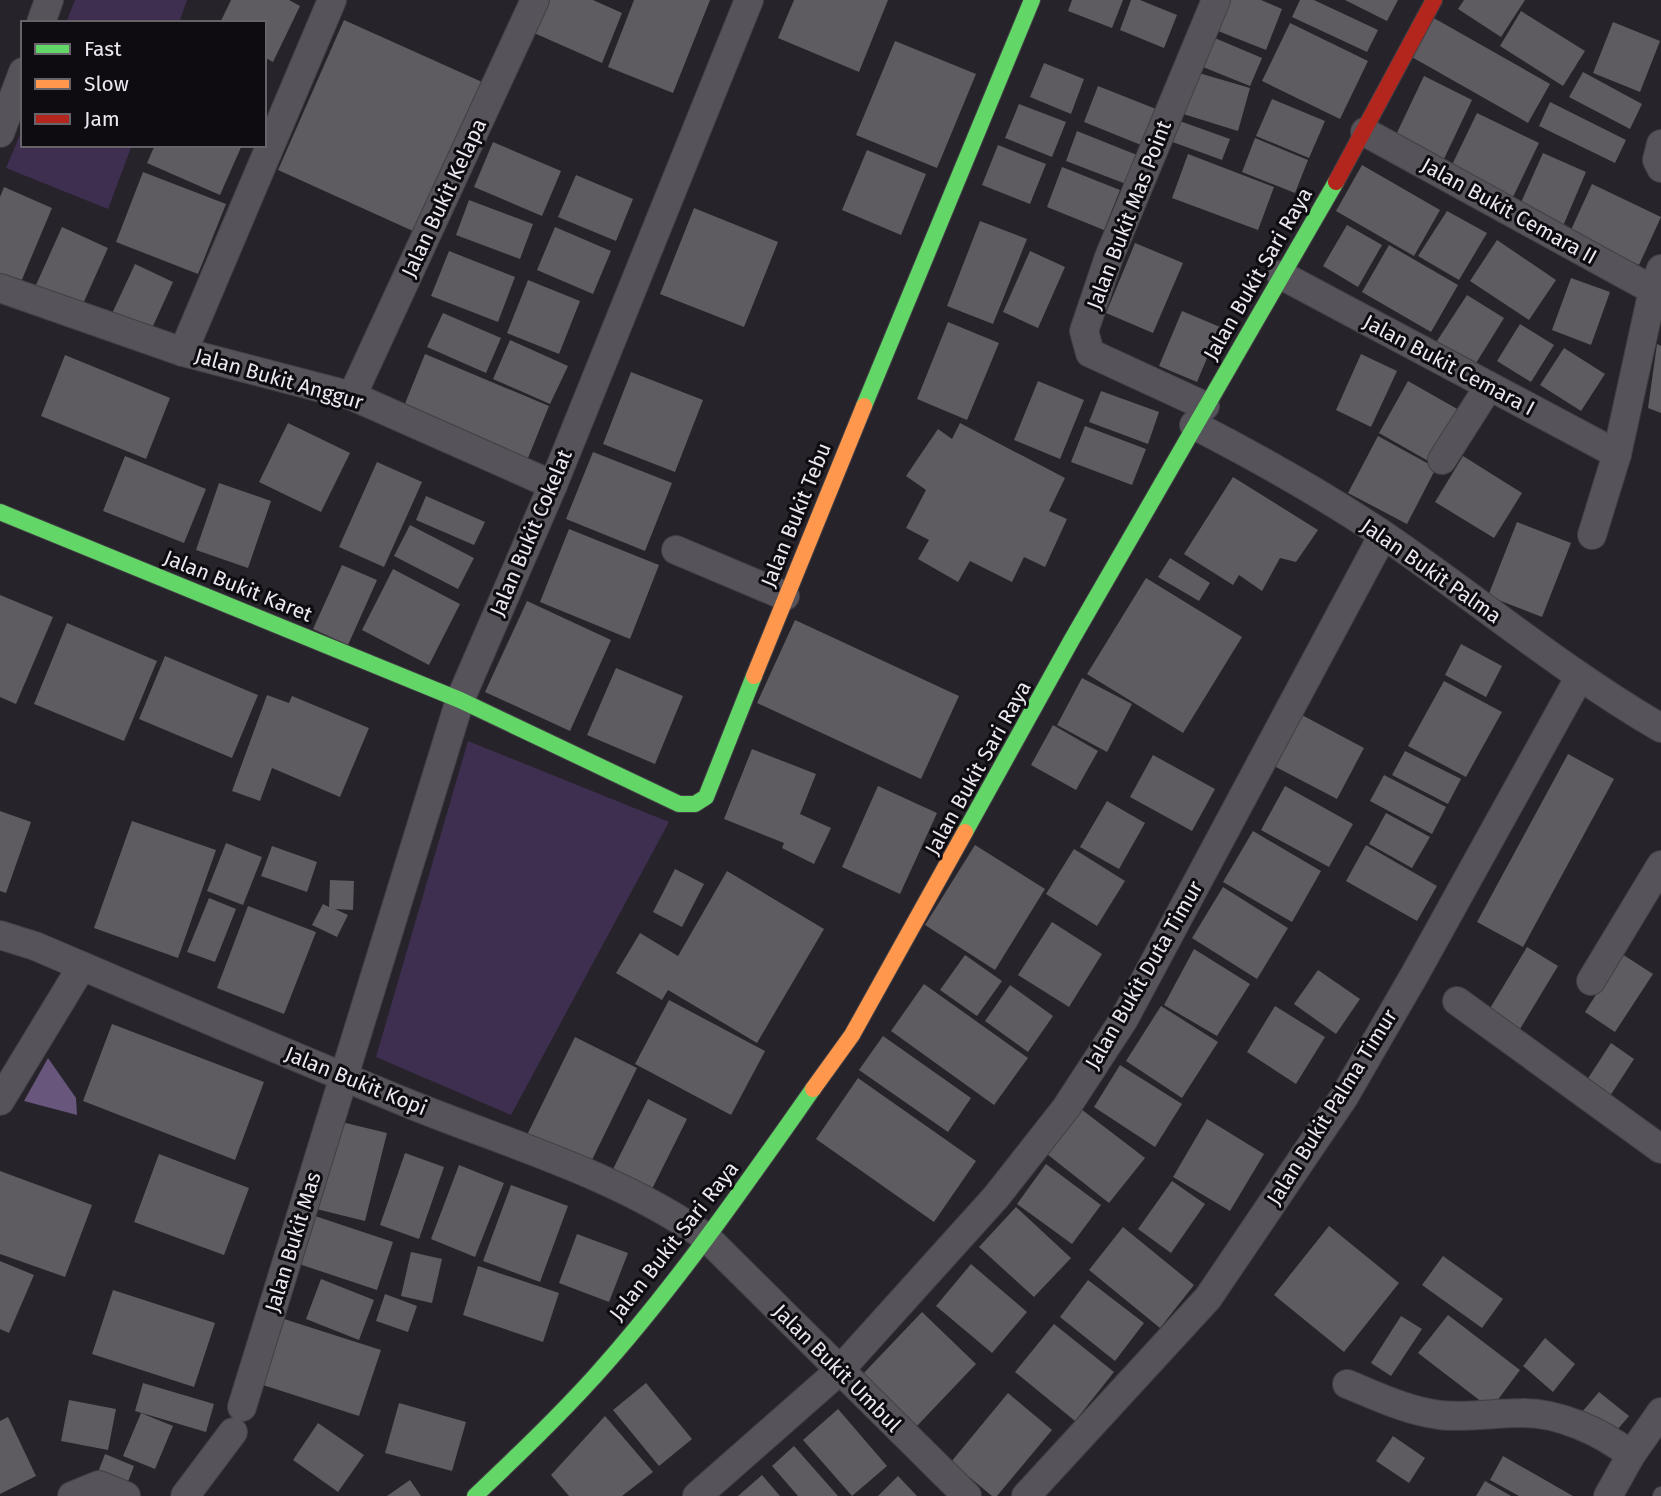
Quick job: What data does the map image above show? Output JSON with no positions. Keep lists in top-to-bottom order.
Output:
{
  "streets": {
    "street": [
      "Jalan Bukit Kelapa",
      "Jalan Bukit Cemara II",
      "Jalan Bukit Mas Point",
      "Jalan Bukit Sari Raya",
      "Jalan Bukit Cemara I",
      "Jalan Bukit Anggur",
      "Jalan Bukit Tebu",
      "Jalan Bukit Cokelat",
      "Jalan Bukit Palma",
      "Jalan Bukit Karet",
      "Jalan Bukit Duta Timur",
      "Jalan Bukit Kopi",
      "Jalan Bukit Palma Timur",
      "Jalan Bukit Mas",
      "Jalan Bukit Umbul"
    ]
  },
  "crossings": [
    ["Jalan Bukit Kelapa", "Jalan Bukit Anggur"],
    ["Jalan Bukit Cemara II", "Jalan Bukit Sari Raya"],
    ["Jalan Bukit Mas Point", "Jalan Bukit Sari Raya"],
    ["Jalan Bukit Mas Point", "Jalan Bukit Palma"],
    ["Jalan Bukit Sari Raya", "Jalan Bukit Cemara I"],
    ["Jalan Bukit Sari Raya", "Jalan Bukit Palma"],
    ["Jalan Bukit Sari Raya", "Jalan Bukit Kopi"],
    ["Jalan Bukit Sari Raya", "Jalan Bukit Umbul"],
    ["Jalan Bukit Anggur", "Jalan Bukit Cokelat"],
    ["Jalan Bukit Tebu", "Jalan Bukit Cokelat"],
    ["Jalan Bukit Tebu", "Jalan Bukit Karet"],
    ["Jalan Bukit Cokelat", "Jalan Bukit Karet"],
    ["Jalan Bukit Cokelat", "Jalan Bukit Kopi"],
    ["Jalan Bukit Cokelat", "Jalan Bukit Mas"],
    ["Jalan Bukit Palma", "Jalan Bukit Duta Timur"],
    ["Jalan Bukit Palma", "Jalan Bukit Palma Timur"],
    ["Jalan Bukit Duta Timur", "Jalan Bukit Umbul"],
    ["Jalan Bukit Kopi", "Jalan Bukit Mas"],
    ["Jalan Bukit Kopi", "Jalan Bukit Umbul"]
  ],
  "legend": ["Fast", "Slow", "Jam"]
}
